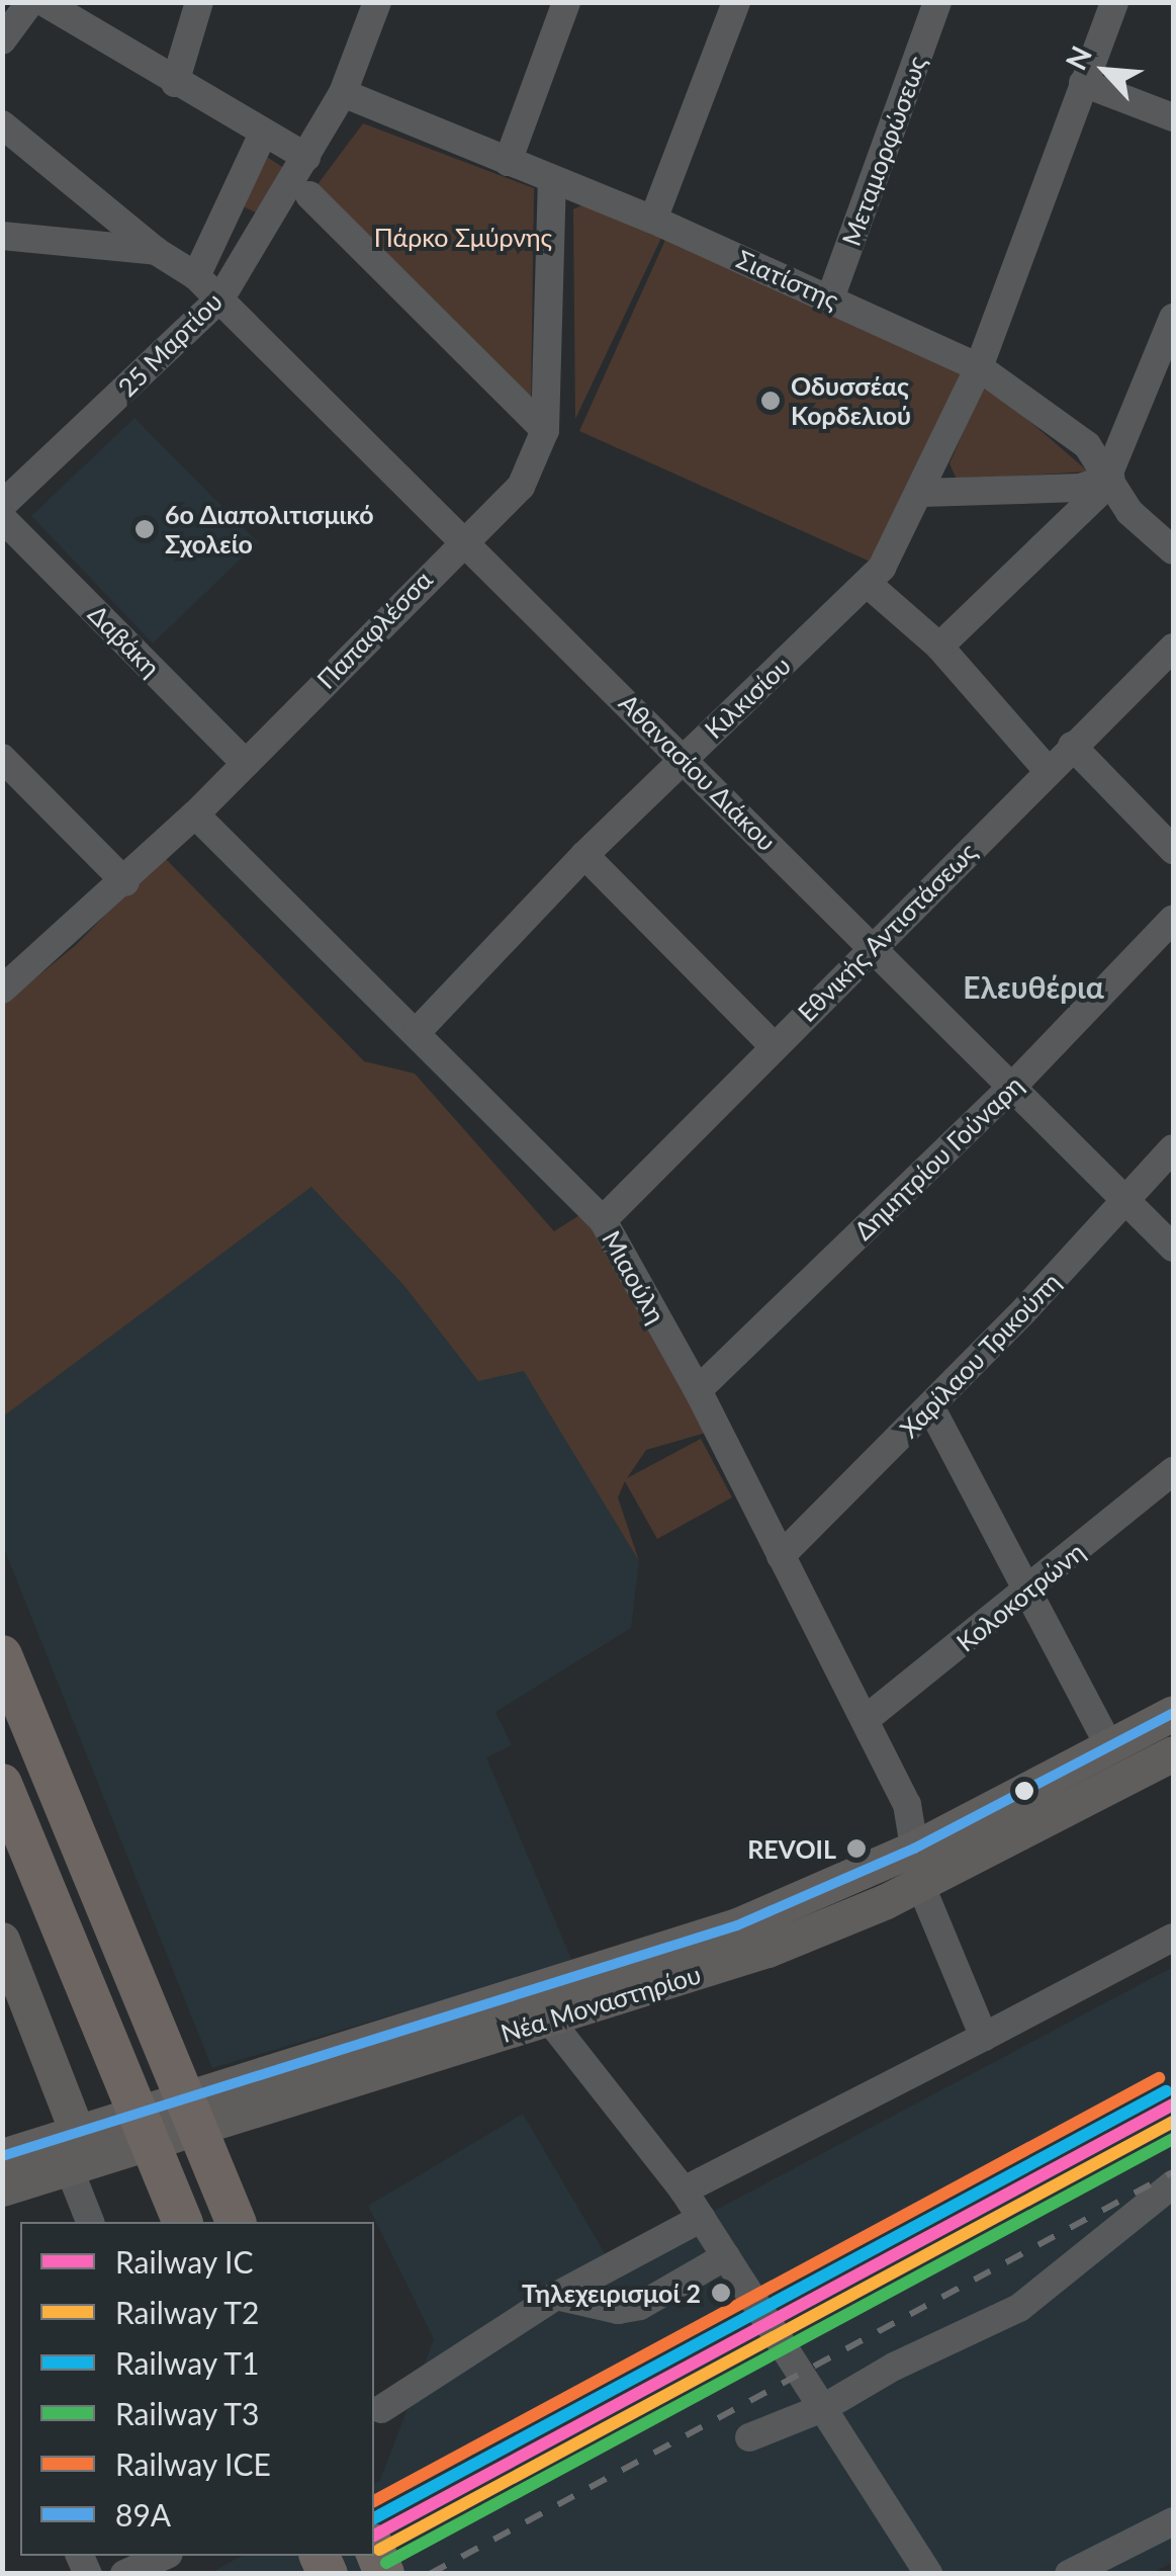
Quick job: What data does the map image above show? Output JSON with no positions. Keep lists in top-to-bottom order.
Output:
{
  "streets": {
    "main road": ["Νέα Μοναστηρίου"],
    "street": [
      "Μεταμορφώσεως",
      "Σιατίστης",
      "25 Μαρτίου",
      "Παπαφλέσσα",
      "Δαβάκη",
      "Κιλκισίου",
      "Αθανασίου Διάκου",
      "Εθνικής Αντιστάσεως",
      "Δημητρίου Γούναρη",
      "Μιαούλη",
      "Χαρίλαου Τρικούπη",
      "Κολοκοτρώνη"
    ]
  },
  "crossings": [
    ["Μεταμορφώσεως", "Σιατίστης"],
    ["Σιατίστης", "25 Μαρτίου"],
    ["Σιατίστης", "Παπαφλέσσα"],
    ["Σιατίστης", "Κιλκισίου"],
    ["25 Μαρτίου", "Αθανασίου Διάκου"],
    ["Παπαφλέσσα", "Δαβάκη"],
    ["Παπαφλέσσα", "Αθανασίου Διάκου"],
    ["Παπαφλέσσα", "Μιαούλη"],
    ["Κιλκισίου", "Αθανασίου Διάκου"],
    ["Κιλκισίου", "Μιαούλη"],
    ["Αθανασίου Διάκου", "Εθνικής Αντιστάσεως"],
    ["Αθανασίου Διάκου", "Δημητρίου Γούναρη"],
    ["Αθανασίου Διάκου", "Χαρίλαου Τρικούπη"],
    ["Εθνικής Αντιστάσεως", "Μιαούλη"],
    ["Δημητρίου Γούναρη", "Μιαούλη"],
    ["Μιαούλη", "Χαρίλαου Τρικούπη"],
    ["Μιαούλη", "Κολοκοτρώνη"],
    ["Μιαούλη", "Νέα Μοναστηρίου"]
  ],
  "districts": ["Ελευθέρια"],
  "parks": ["Πάρκο Σμύρνης"],
  "places": [
    "Οδυσσέας Κορδελιού",
    "6ο Διαπολιτισμικό Σχολείο",
    "REVOIL",
    "Τηλεχειρισμοί 2"
  ],
  "lines": [
    "transit line 89Α",
    "rail line ICE",
    "rail line T1",
    "rail line IC",
    "rail line T2",
    "rail line T3"
  ],
  "legend": [
    "Railway IC",
    "Railway T2",
    "Railway T1",
    "Railway T3",
    "Railway ICE",
    "89Α"
  ],
  "north": "top left"
}
